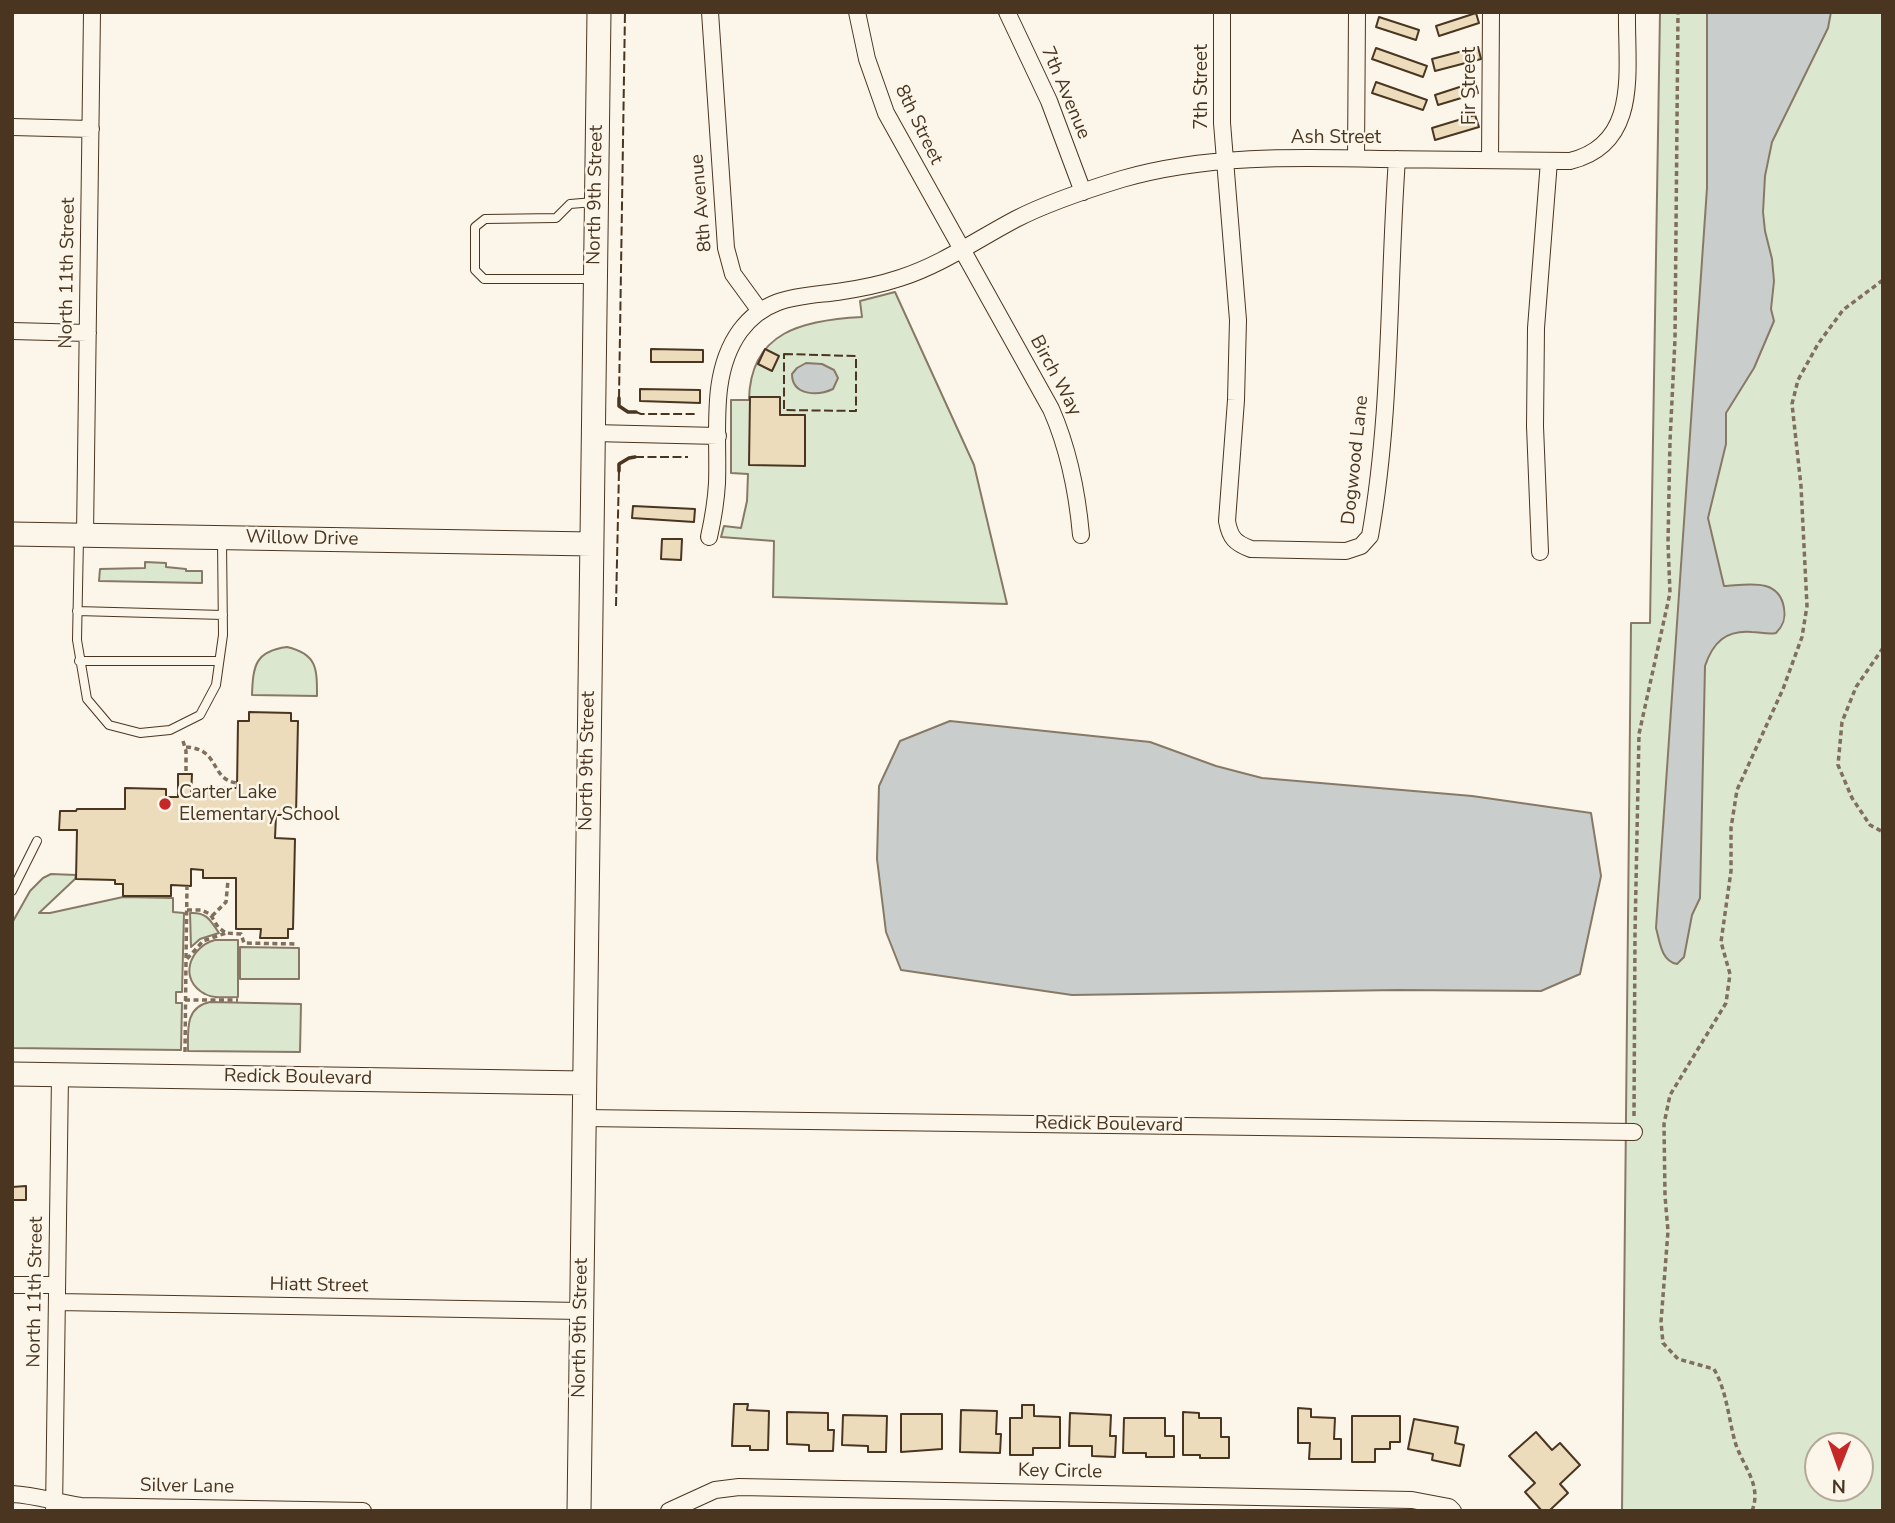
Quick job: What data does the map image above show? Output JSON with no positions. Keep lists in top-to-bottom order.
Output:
{
  "streets": {
    "street": [
      "Fir Street",
      "7th Street",
      "7th Avenue",
      "8th Street",
      "Ash Street",
      "North 9th Street",
      "8th Avenue",
      "North 11th Street",
      "Birch Way",
      "Dogwood Lane",
      "Willow Drive",
      "Redick Boulevard",
      "Hiatt Street",
      "Key Circle",
      "Silver Lane"
    ]
  },
  "crossings": [
    ["Fir Street", "Ash Street"],
    ["7th Street", "Ash Street"],
    ["7th Street", "Dogwood Lane"],
    ["7th Avenue", "Ash Street"],
    ["8th Street", "Ash Street"],
    ["8th Street", "Birch Way"],
    ["Ash Street", "8th Avenue"],
    ["Ash Street", "Birch Way"],
    ["Ash Street", "Dogwood Lane"],
    ["North 9th Street", "Willow Drive"],
    ["North 9th Street", "Redick Boulevard"],
    ["North 9th Street", "Hiatt Street"],
    ["North 11th Street", "Willow Drive"],
    ["North 11th Street", "Redick Boulevard"],
    ["North 11th Street", "Hiatt Street"],
    ["North 11th Street", "Silver Lane"]
  ],
  "places": ["Carter Lake Elementary School"],
  "north": "bottom"
}
